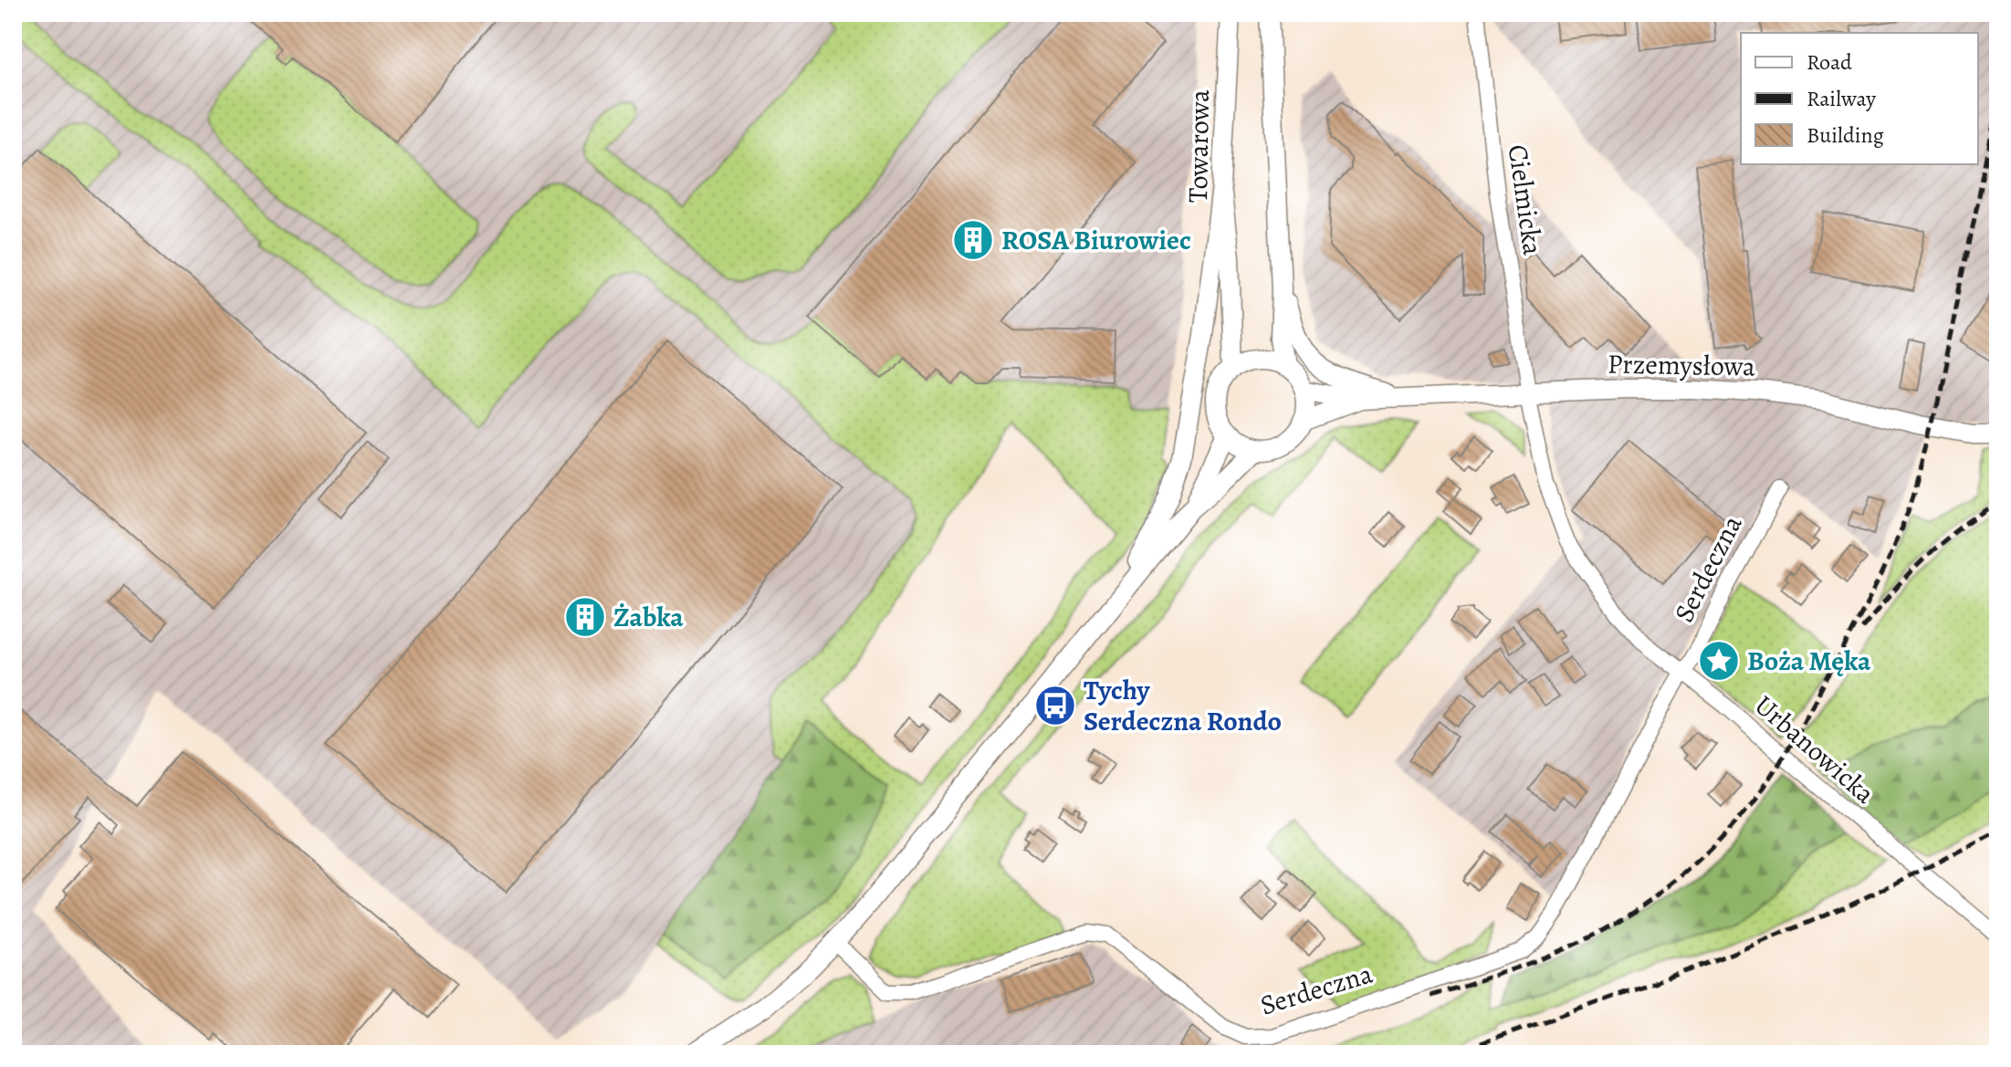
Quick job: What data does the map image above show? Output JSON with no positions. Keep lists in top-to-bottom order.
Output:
{
  "streets": {
    "street": [
      "Towarowa",
      "Cielmicka",
      "Przemysłowa",
      "Serdeczna",
      "Urbanowicka"
    ]
  },
  "crossings": [
    ["Towarowa", "Przemysłowa"],
    ["Cielmicka", "Przemysłowa"],
    ["Cielmicka", "Urbanowicka"],
    ["Przemysłowa", "Urbanowicka"],
    ["Serdeczna", "Urbanowicka"]
  ],
  "places": {
    "building": ["ROSA Biurowiec", "Żabka"],
    "place": ["Boża Męka"],
    "bus stop": ["Tychy Serdeczna Rondo"]
  },
  "legend": ["Road", "Railway", "Building"]
}
